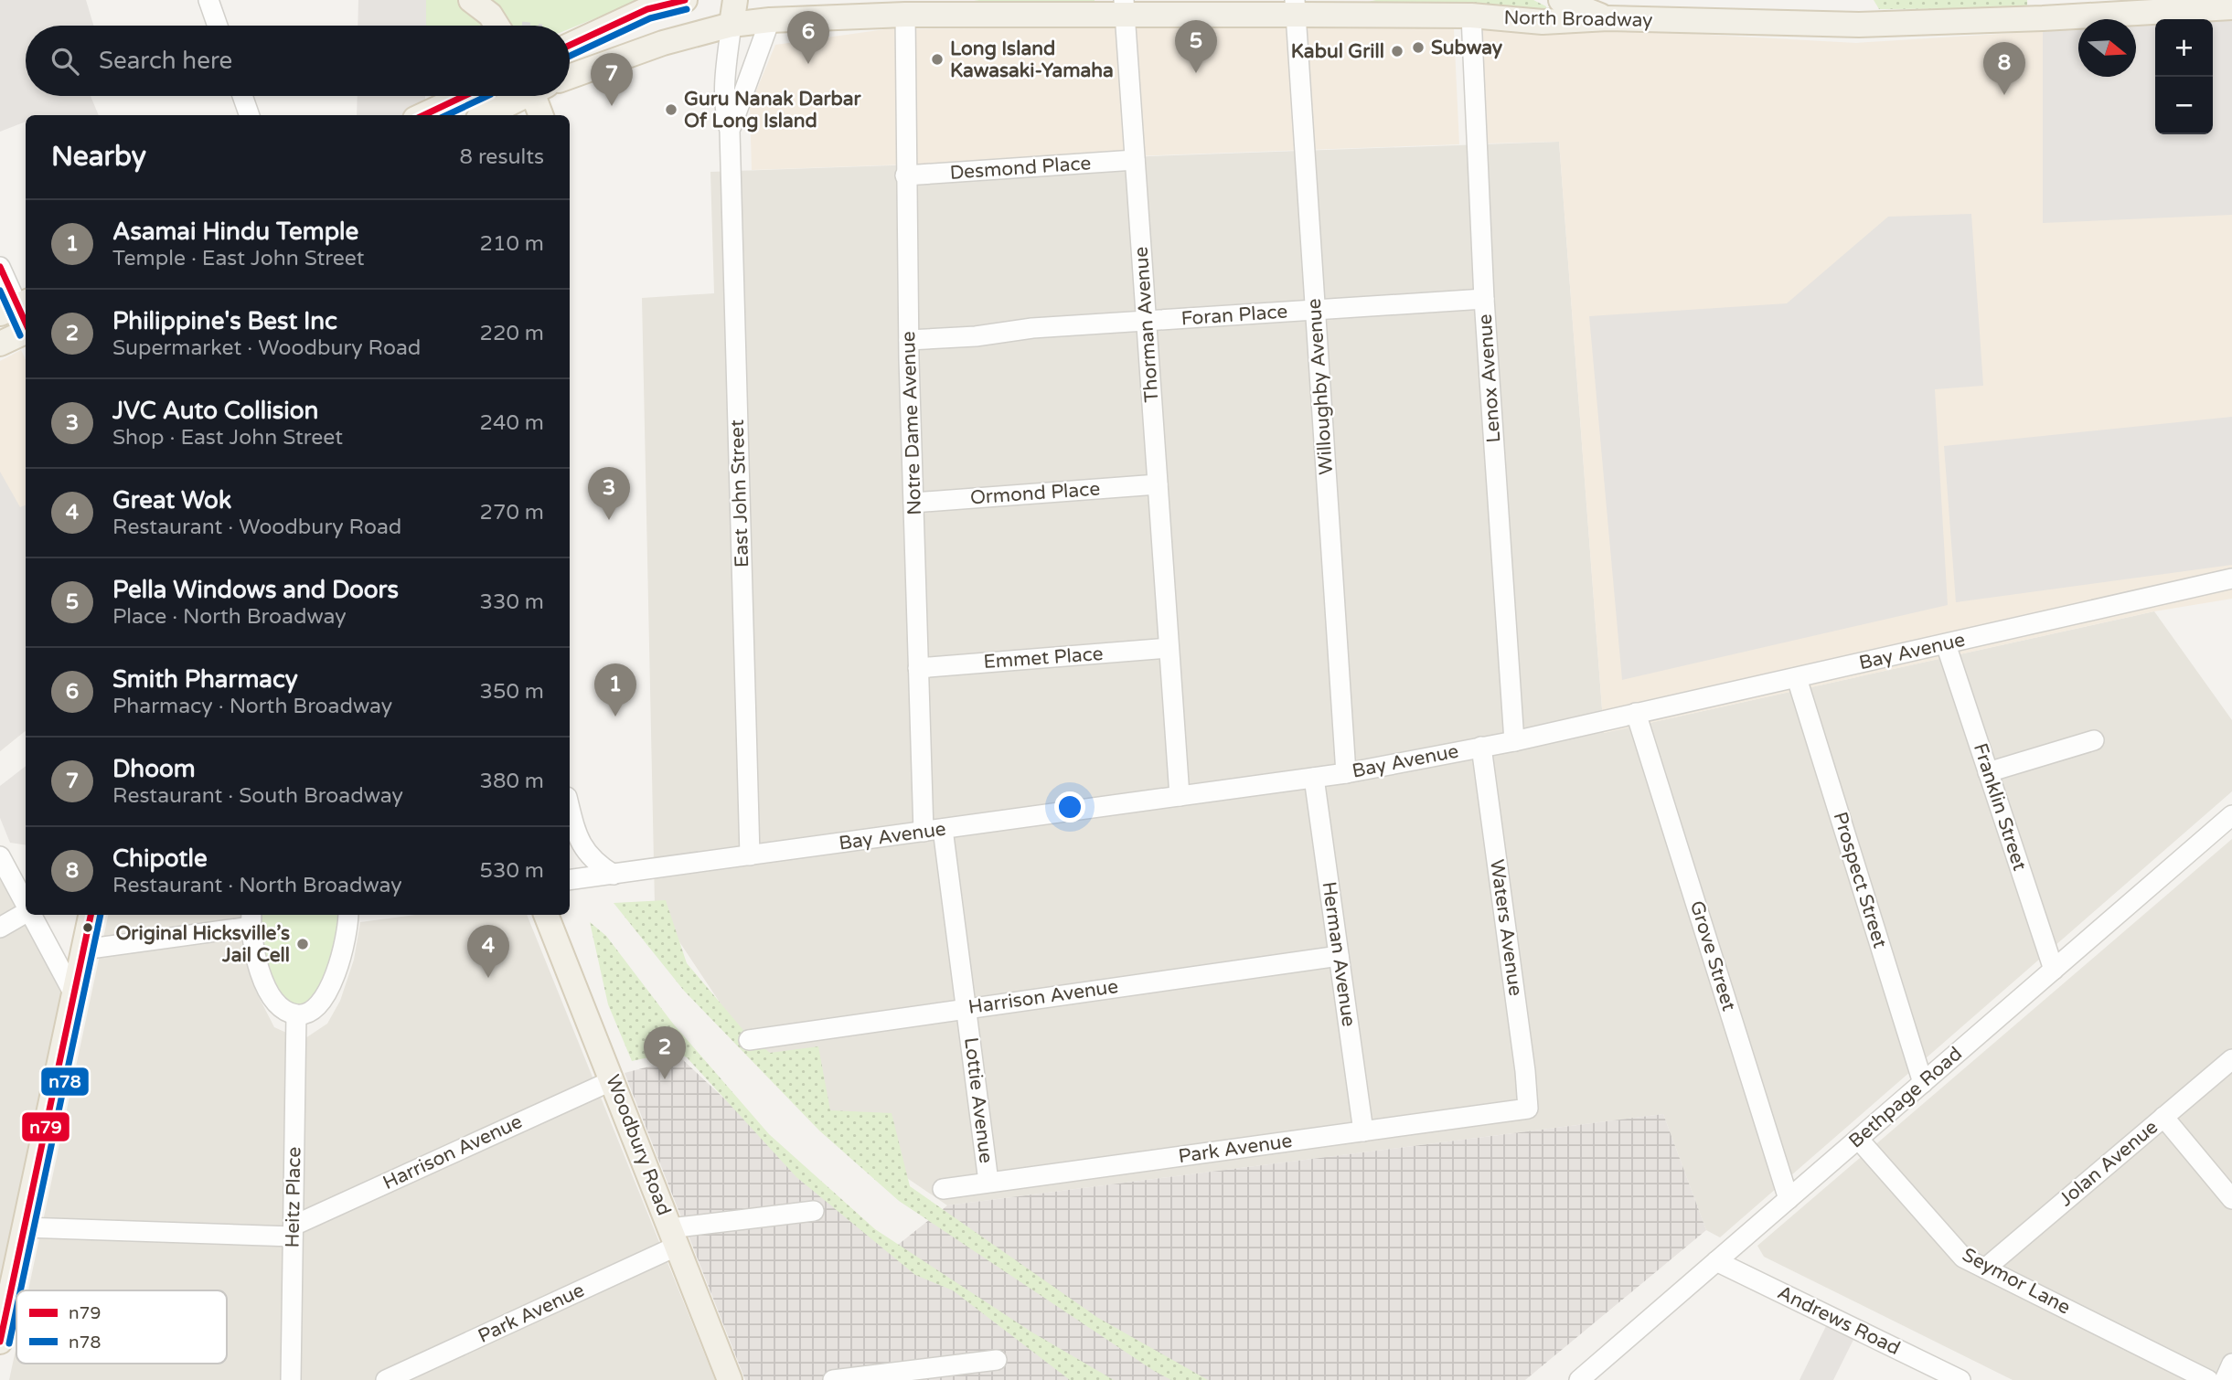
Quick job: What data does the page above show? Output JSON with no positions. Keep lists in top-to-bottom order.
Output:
{
  "streets": {
    "main road": ["North Broadway", "Woodbury Road"],
    "street": [
      "Desmond Place",
      "Foran Place",
      "Thorman Avenue",
      "Lenox Avenue",
      "Willoughby Avenue",
      "Notre Dame Avenue",
      "East John Street",
      "Ormond Place",
      "Bay Avenue",
      "Emmet Place",
      "Franklin Street",
      "Prospect Street",
      "Waters Avenue",
      "Herman Avenue",
      "Grove Street",
      "Harrison Avenue",
      "Bethpage Road",
      "Lottie Avenue",
      "Park Avenue",
      "Jolan Avenue",
      "Heitz Place",
      "Seymor Lane",
      "Andrews Road"
    ]
  },
  "crossings": [
    ["North Broadway", "Thorman Avenue"],
    ["North Broadway", "Lenox Avenue"],
    ["North Broadway", "Willoughby Avenue"],
    ["North Broadway", "Notre Dame Avenue"],
    ["North Broadway", "East John Street"],
    ["Desmond Place", "Thorman Avenue"],
    ["Desmond Place", "Notre Dame Avenue"],
    ["Foran Place", "Thorman Avenue"],
    ["Foran Place", "Lenox Avenue"],
    ["Foran Place", "Willoughby Avenue"],
    ["Foran Place", "Notre Dame Avenue"],
    ["Thorman Avenue", "Ormond Place"],
    ["Thorman Avenue", "Bay Avenue"],
    ["Thorman Avenue", "Emmet Place"],
    ["Lenox Avenue", "Bay Avenue"],
    ["Willoughby Avenue", "Bay Avenue"],
    ["Notre Dame Avenue", "Ormond Place"],
    ["Notre Dame Avenue", "Bay Avenue"],
    ["Notre Dame Avenue", "Emmet Place"],
    ["East John Street", "Bay Avenue"],
    ["Bay Avenue", "Franklin Street"],
    ["Bay Avenue", "Prospect Street"],
    ["Bay Avenue", "Waters Avenue"],
    ["Bay Avenue", "Herman Avenue"],
    ["Bay Avenue", "Grove Street"],
    ["Bay Avenue", "Lottie Avenue"],
    ["Franklin Street", "Bethpage Road"],
    ["Prospect Street", "Bethpage Road"],
    ["Waters Avenue", "Park Avenue"],
    ["Herman Avenue", "Harrison Avenue"],
    ["Herman Avenue", "Park Avenue"],
    ["Grove Street", "Bethpage Road"],
    ["Harrison Avenue", "Lottie Avenue"],
    ["Harrison Avenue", "Woodbury Road"],
    ["Harrison Avenue", "Heitz Place"],
    ["Bethpage Road", "Seymor Lane"],
    ["Bethpage Road", "Andrews Road"],
    ["Lottie Avenue", "Park Avenue"],
    ["Woodbury Road", "Park Avenue"],
    ["Jolan Avenue", "Seymor Lane"]
  ],
  "places": [
    "Subway",
    "Kabul Grill",
    "Long Island Kawasaki-Yamaha",
    "Guru Nanak Darbar Of Long Island",
    "Original Hicksville’s Jail Cell"
  ],
  "lines": ["transit line n79", "transit line n78"],
  "legend": ["n79", "n78"],
  "north": "right",
  "page": {
    "pins": [
      "6",
      "5",
      "8",
      "7",
      "3",
      "1",
      "4",
      "2"
    ],
    "map_buttons": ["+", "−"],
    "search": "Search here",
    "heading": ["Nearby", "8 results"],
    "list": [
      {
        "mark": "1",
        "name": "Asamai Hindu Temple",
        "note": "Temple · East John Street",
        "value": "210 m"
      },
      {
        "mark": "2",
        "name": "Philippine's Best Inc",
        "note": "Supermarket · Woodbury Road",
        "value": "220 m"
      },
      {
        "mark": "3",
        "name": "JVC Auto Collision",
        "note": "Shop · East John Street",
        "value": "240 m"
      },
      {
        "mark": "4",
        "name": "Great Wok",
        "note": "Restaurant · Woodbury Road",
        "value": "270 m"
      },
      {
        "mark": "5",
        "name": "Pella Windows and Doors",
        "note": "Place · North Broadway",
        "value": "330 m"
      },
      {
        "mark": "6",
        "name": "Smith Pharmacy",
        "note": "Pharmacy · North Broadway",
        "value": "350 m"
      },
      {
        "mark": "7",
        "name": "Dhoom",
        "note": "Restaurant · South Broadway",
        "value": "380 m"
      },
      {
        "mark": "8",
        "name": "Chipotle",
        "note": "Restaurant · North Broadway",
        "value": "530 m"
      }
    ]
  }
}
